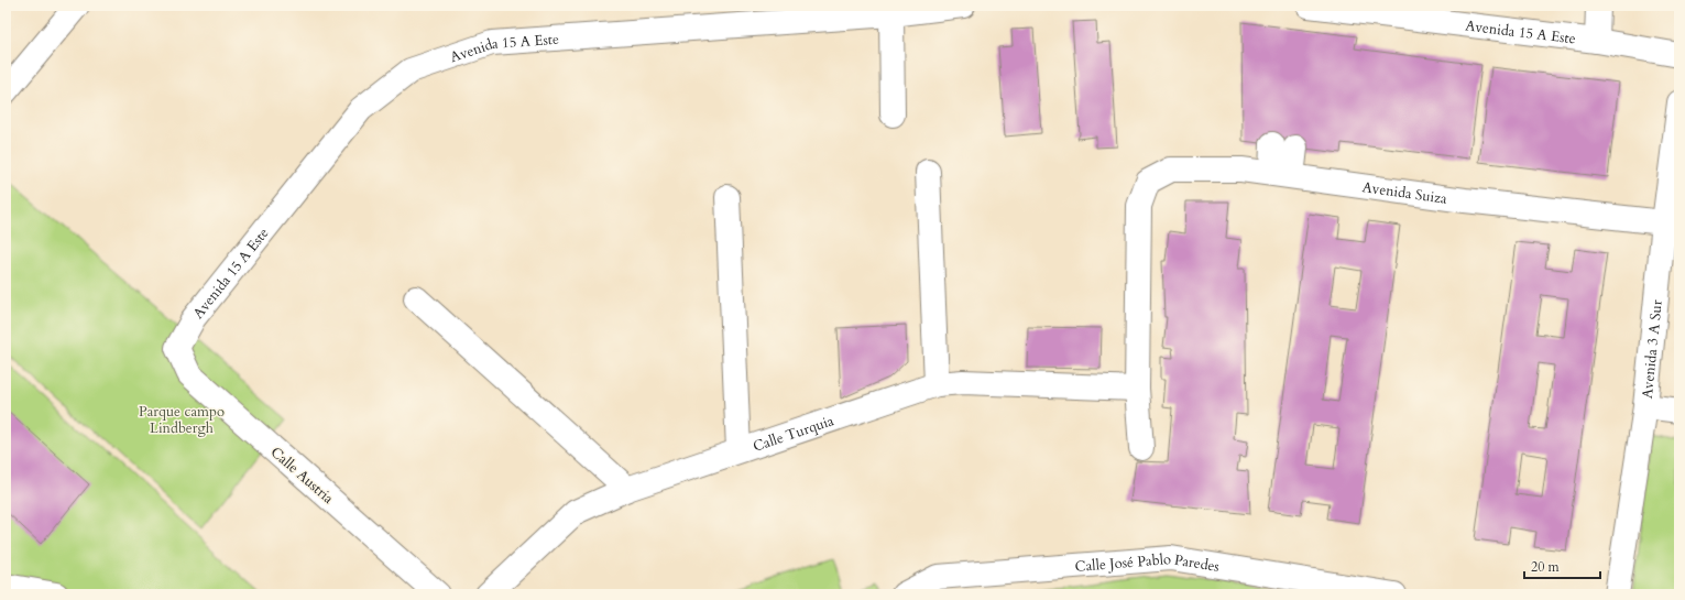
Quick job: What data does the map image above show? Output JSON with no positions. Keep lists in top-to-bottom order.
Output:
{
  "streets": {
    "street": [
      "Avenida 15 A Este",
      "Avenida Suiza",
      "Avenida 3 A Sur",
      "Calle Turquia",
      "Calle Austria",
      "Calle José Pablo Paredes"
    ]
  },
  "crossings": [
    ["Avenida 15 A Este", "Calle Austria"],
    ["Avenida Suiza", "Avenida 3 A Sur"],
    ["Avenida Suiza", "Calle Turquia"]
  ],
  "parks": ["Parque campo Lindbergh"],
  "scale_bar": "20 m"
}
